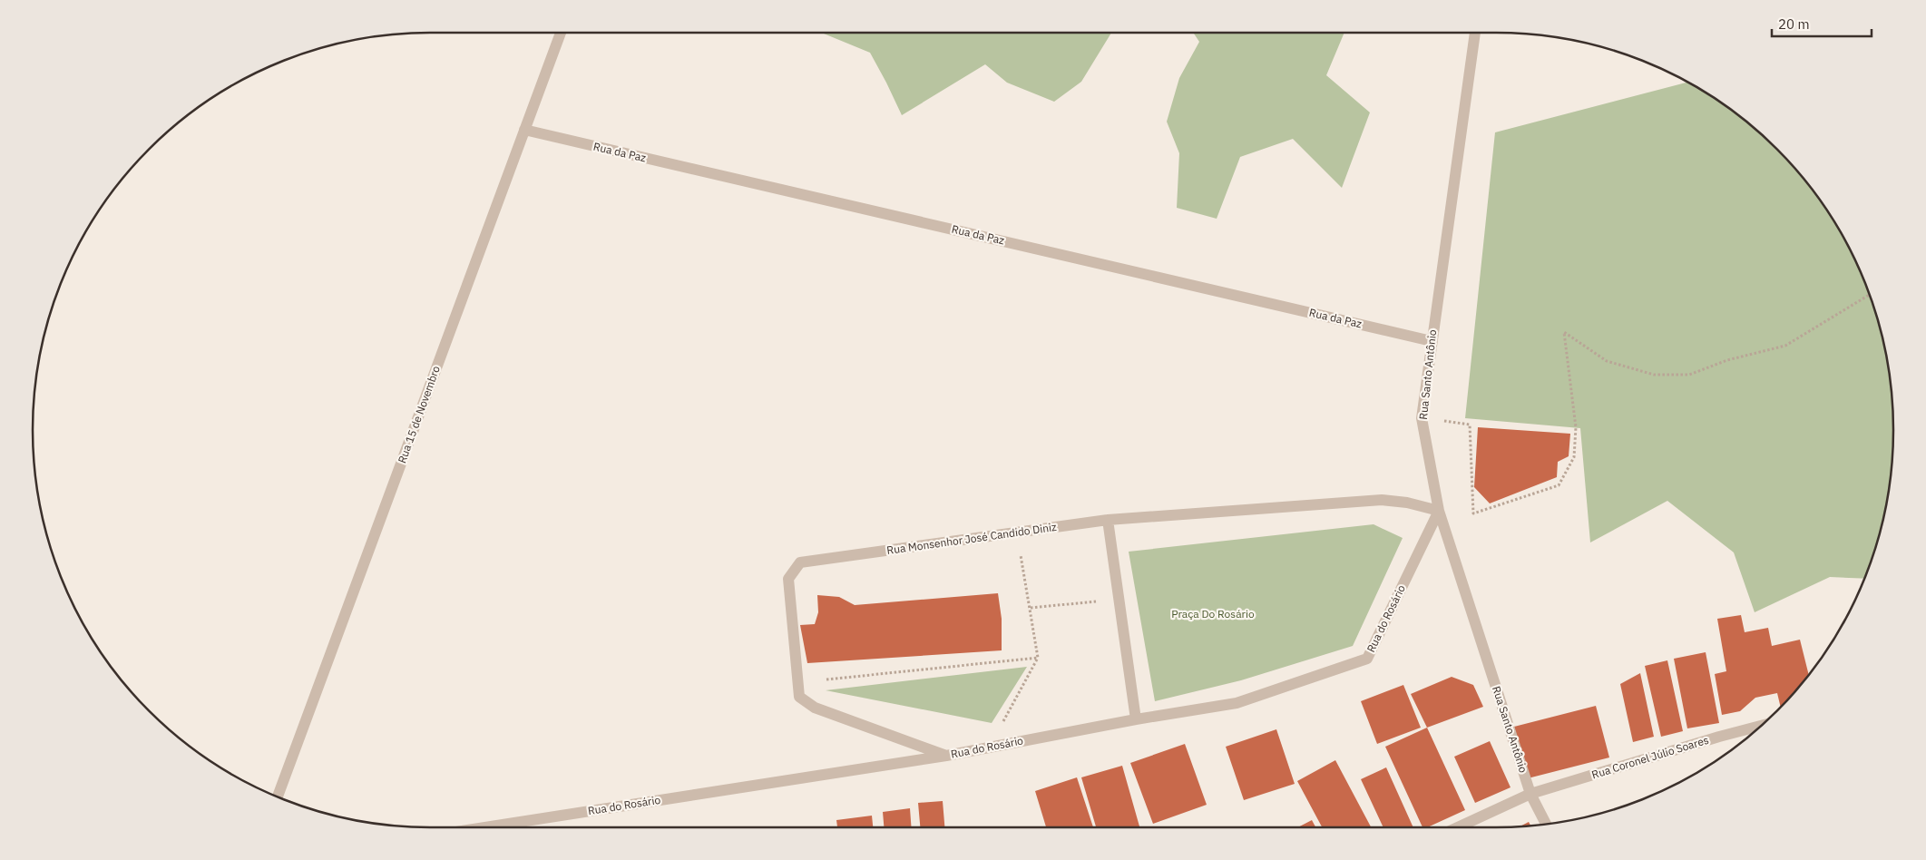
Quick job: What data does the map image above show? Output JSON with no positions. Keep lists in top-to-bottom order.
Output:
{
  "streets": {
    "street": [
      "Rua da Paz",
      "Rua Santo Antônio",
      "Rua 15 de Novembro",
      "Rua Monsenhor José Candido Diniz",
      "Rua do Rosário",
      "Rua Coronel Júlio Soares"
    ]
  },
  "crossings": [
    ["Rua da Paz", "Rua Santo Antônio"],
    ["Rua da Paz", "Rua 15 de Novembro"],
    ["Rua Santo Antônio", "Rua Monsenhor José Candido Diniz"],
    ["Rua Santo Antônio", "Rua do Rosário"],
    ["Rua Santo Antônio", "Rua Coronel Júlio Soares"],
    ["Rua Monsenhor José Candido Diniz", "Rua do Rosário"]
  ],
  "parks": ["Praça Do Rosário"],
  "scale_bar": "20 m"
}
